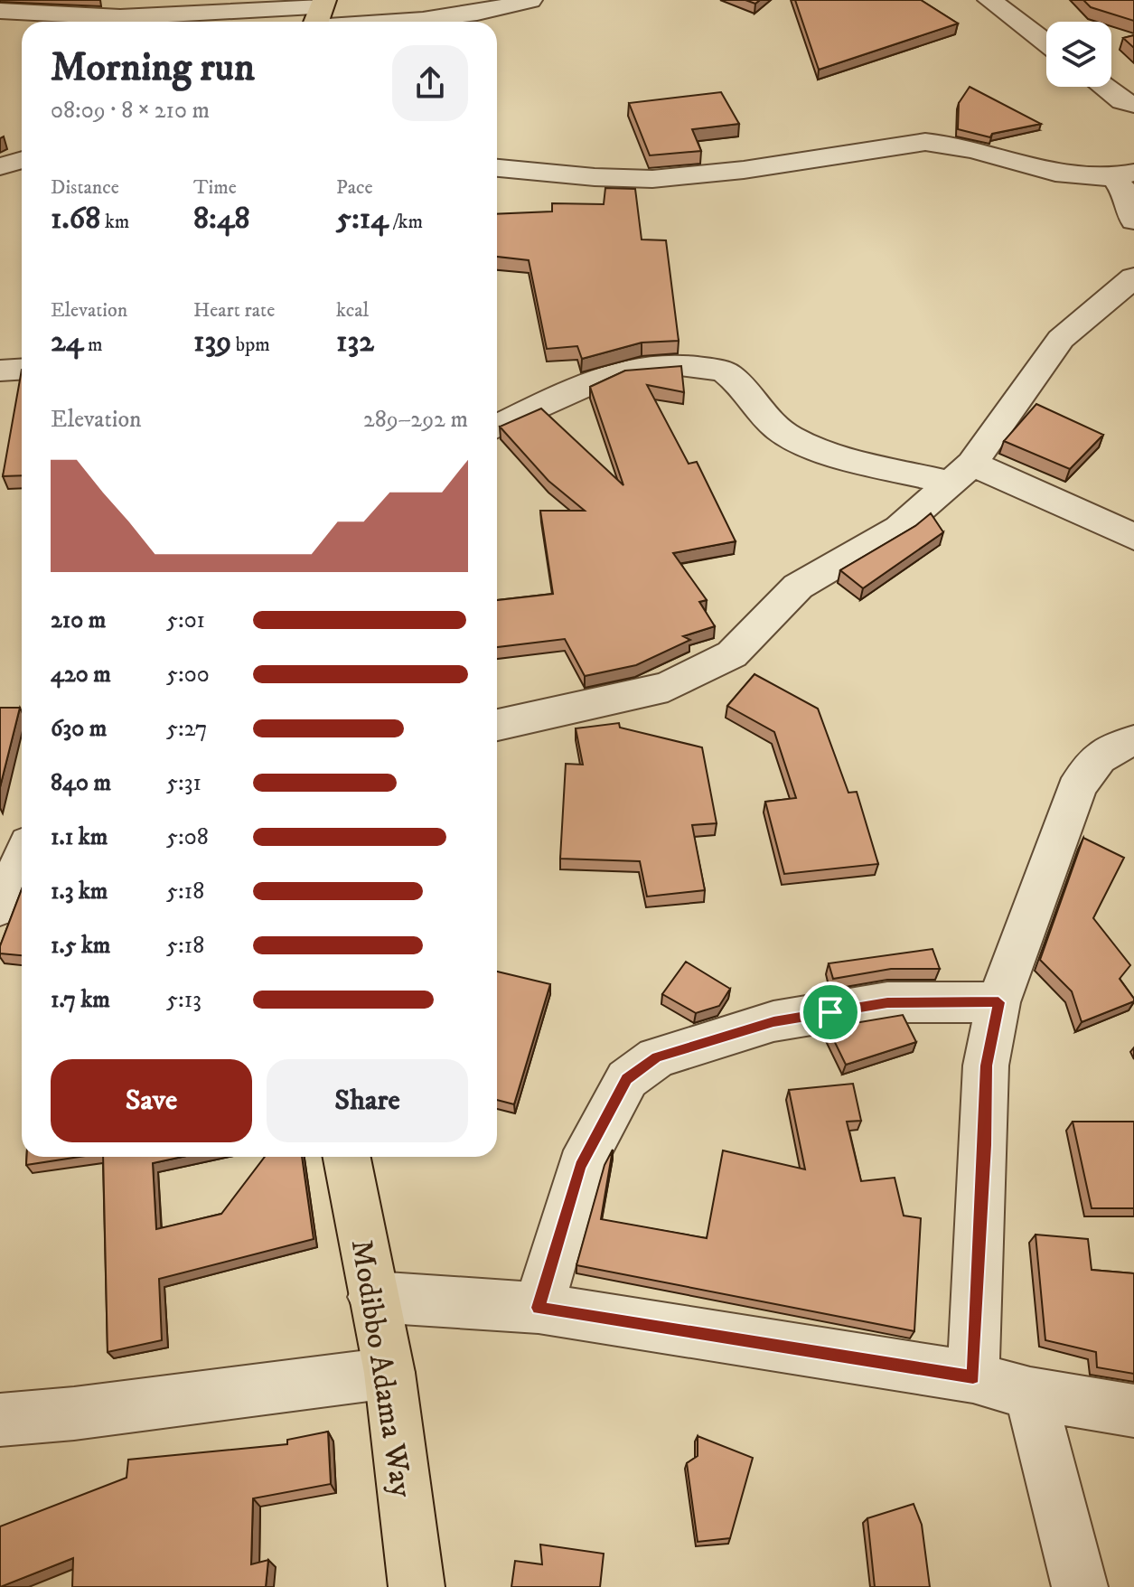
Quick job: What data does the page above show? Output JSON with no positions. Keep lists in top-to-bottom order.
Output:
{
  "streets": {
    "main road": ["Modibbo Adama Way"]
  },
  "page": {
    "heading": ["Morning run", "08:09 · 8 × 210 m"],
    "stats": [
      ["Distance", "1.68 km"],
      ["Time", "8:48"],
      ["Pace", "5:14 /km"],
      ["Elevation", "24 m"],
      ["Heart rate", "139 bpm"],
      ["kcal", "132"]
    ],
    "chart": ["Elevation", "289–292 m"],
    "list": [
      {
        "name": "210 m",
        "note": "5:01"
      },
      {
        "name": "420 m",
        "note": "5:00"
      },
      {
        "name": "630 m",
        "note": "5:27"
      },
      {
        "name": "840 m",
        "note": "5:31"
      },
      {
        "name": "1.1 km",
        "note": "5:08"
      },
      {
        "name": "1.3 km",
        "note": "5:18"
      },
      {
        "name": "1.5 km",
        "note": "5:18"
      },
      {
        "name": "1.7 km",
        "note": "5:13"
      }
    ],
    "buttons": ["Save", "Share"]
  }
}
